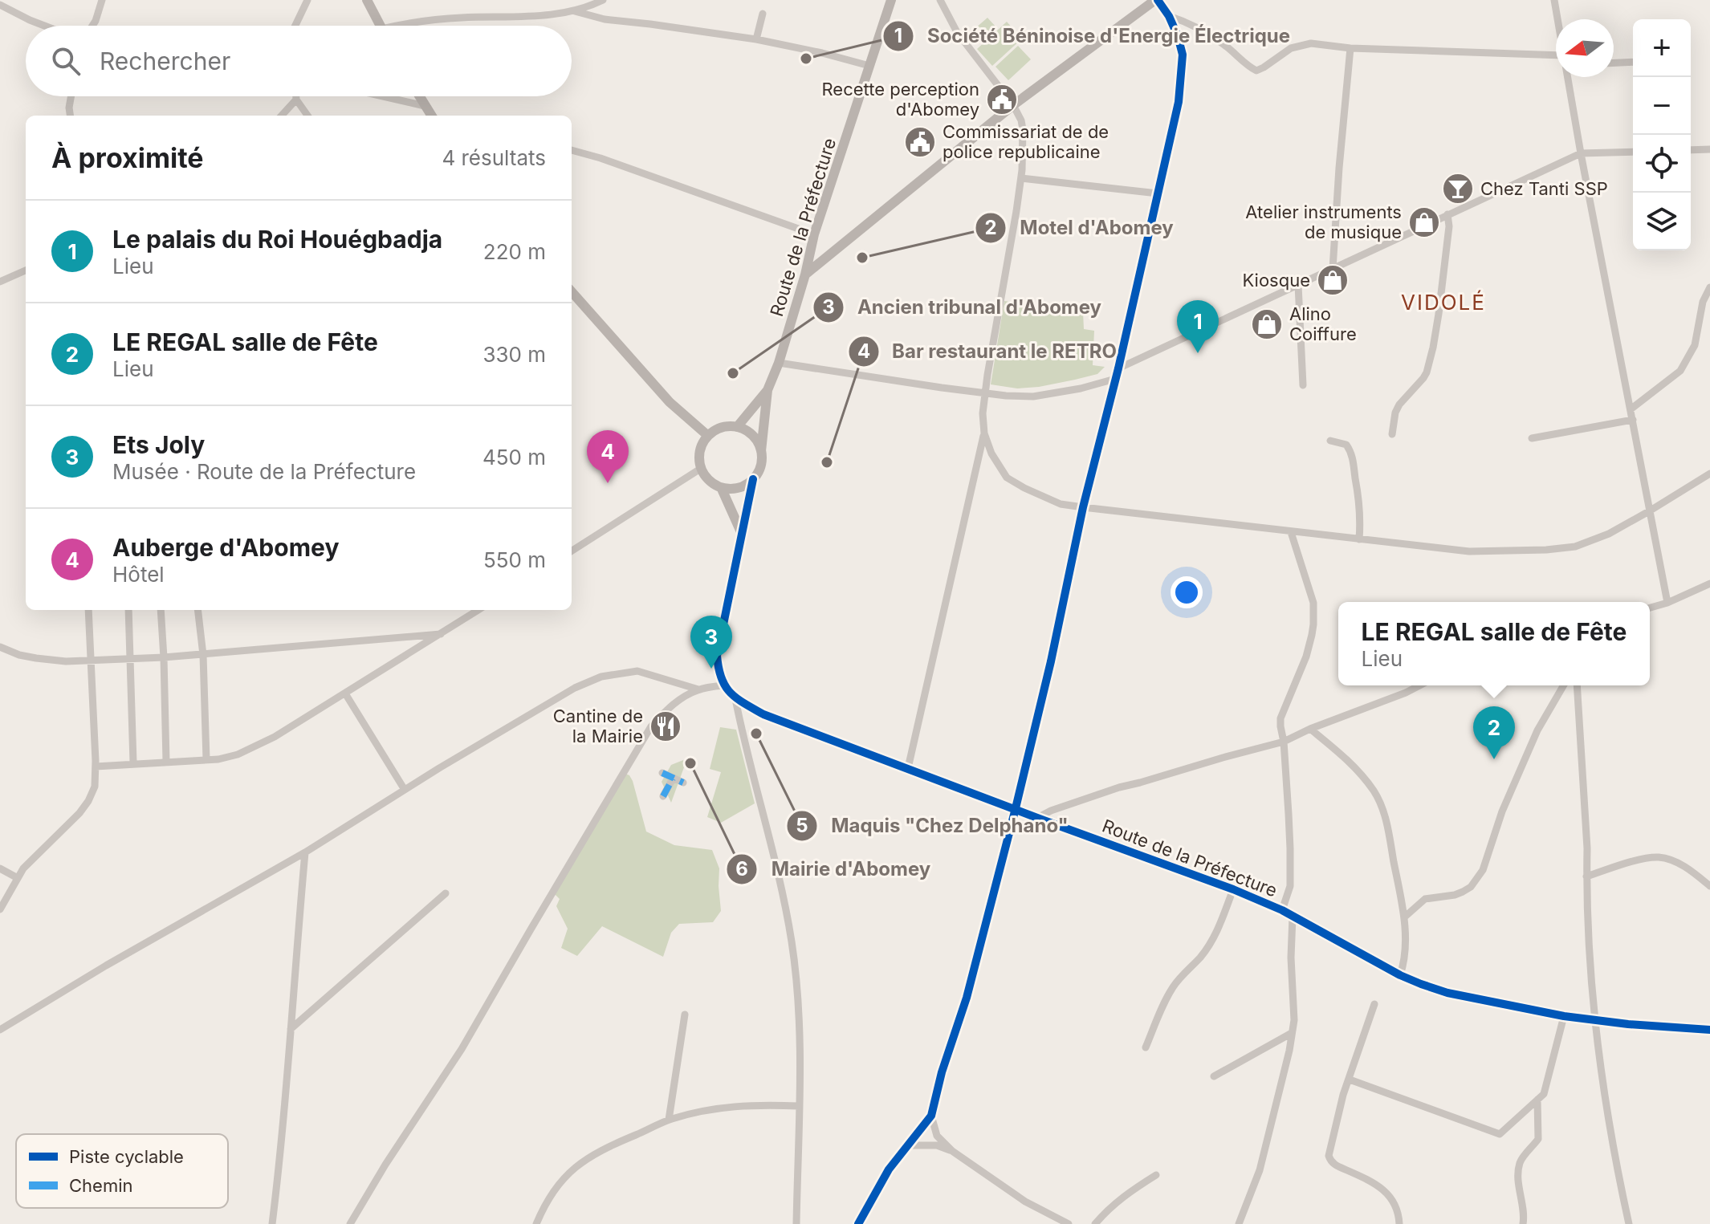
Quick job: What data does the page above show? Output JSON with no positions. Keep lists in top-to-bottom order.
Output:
{
  "streets": {
    "street": ["Route de la Préfecture"]
  },
  "districts": ["VIDOLÉ"],
  "places": {
    "other": [
      "Société Béninoise d'Energie Électrique",
      "Motel d'Abomey",
      "Ancien tribunal d'Abomey",
      "Bar restaurant le RETRO",
      "Maquis \"Chez Delphano\"",
      "Mairie d'Abomey"
    ],
    "public building": ["Recette perception d'Abomey", "Commissariat de de police republicaine"],
    "bar": ["Chez Tanti SSP"],
    "shop": ["Atelier instruments de musique", "Kiosque", "Alino Coiffure"],
    "restaurant": ["Cantine de la Mairie"]
  },
  "legend": ["Piste cyclable", "Chemin"],
  "north": "left",
  "page": {
    "map_buttons": ["+", "−"],
    "search": "Rechercher",
    "heading": ["À proximité", "4 résultats"],
    "list": [
      {
        "mark": "1",
        "name": "Le palais du Roi Houégbadja",
        "note": "Lieu",
        "value": "220 m"
      },
      {
        "mark": "2",
        "name": "LE REGAL salle de Fête",
        "note": "Lieu",
        "value": "330 m"
      },
      {
        "mark": "3",
        "name": "Ets Joly",
        "note": "Musée · Route de la Préfecture",
        "value": "450 m"
      },
      {
        "mark": "4",
        "name": "Auberge d'Abomey",
        "note": "Hôtel",
        "value": "550 m"
      }
    ],
    "pins": [
      "1",
      "4",
      "3",
      "2"
    ],
    "popup": ["LE REGAL salle de Fête", "Lieu"]
  }
}
